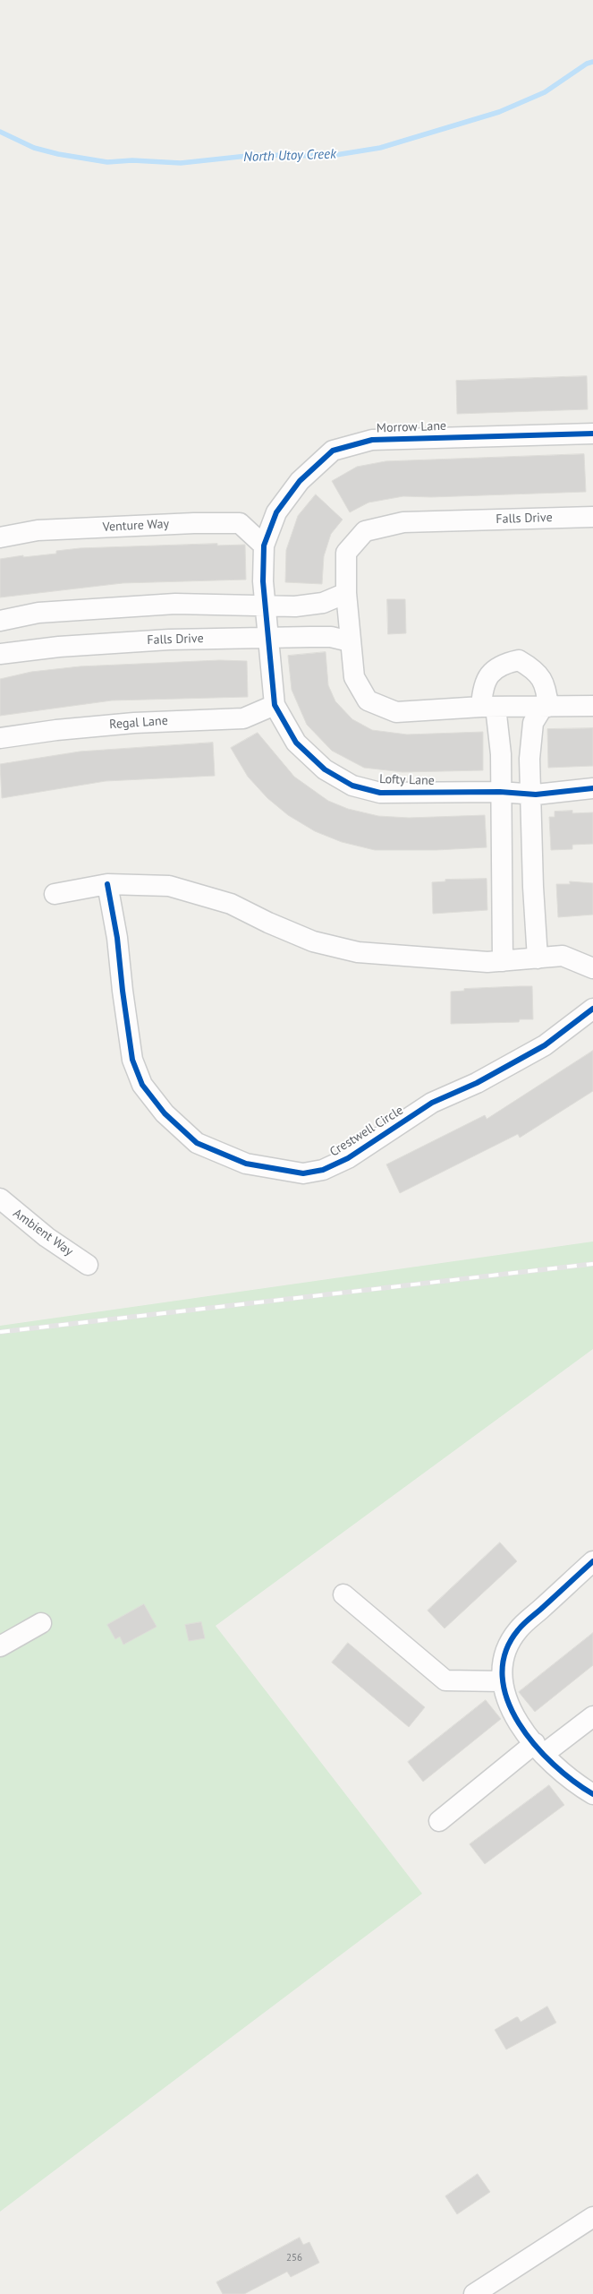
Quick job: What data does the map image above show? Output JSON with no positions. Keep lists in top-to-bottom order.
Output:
{
  "streets": {
    "street": [
      "Morrow Lane",
      "Falls Drive",
      "Venture Way",
      "Regal Lane",
      "Lofty Lane",
      "Crestwell Circle",
      "Ambient Way"
    ]
  },
  "crossings": [
    ["Morrow Lane", "Venture Way"],
    ["Morrow Lane", "Lofty Lane"],
    ["Falls Drive", "Lofty Lane"],
    ["Regal Lane", "Lofty Lane"]
  ],
  "water": ["North Utoy Creek"],
  "house_numbers": ["256"]
}
